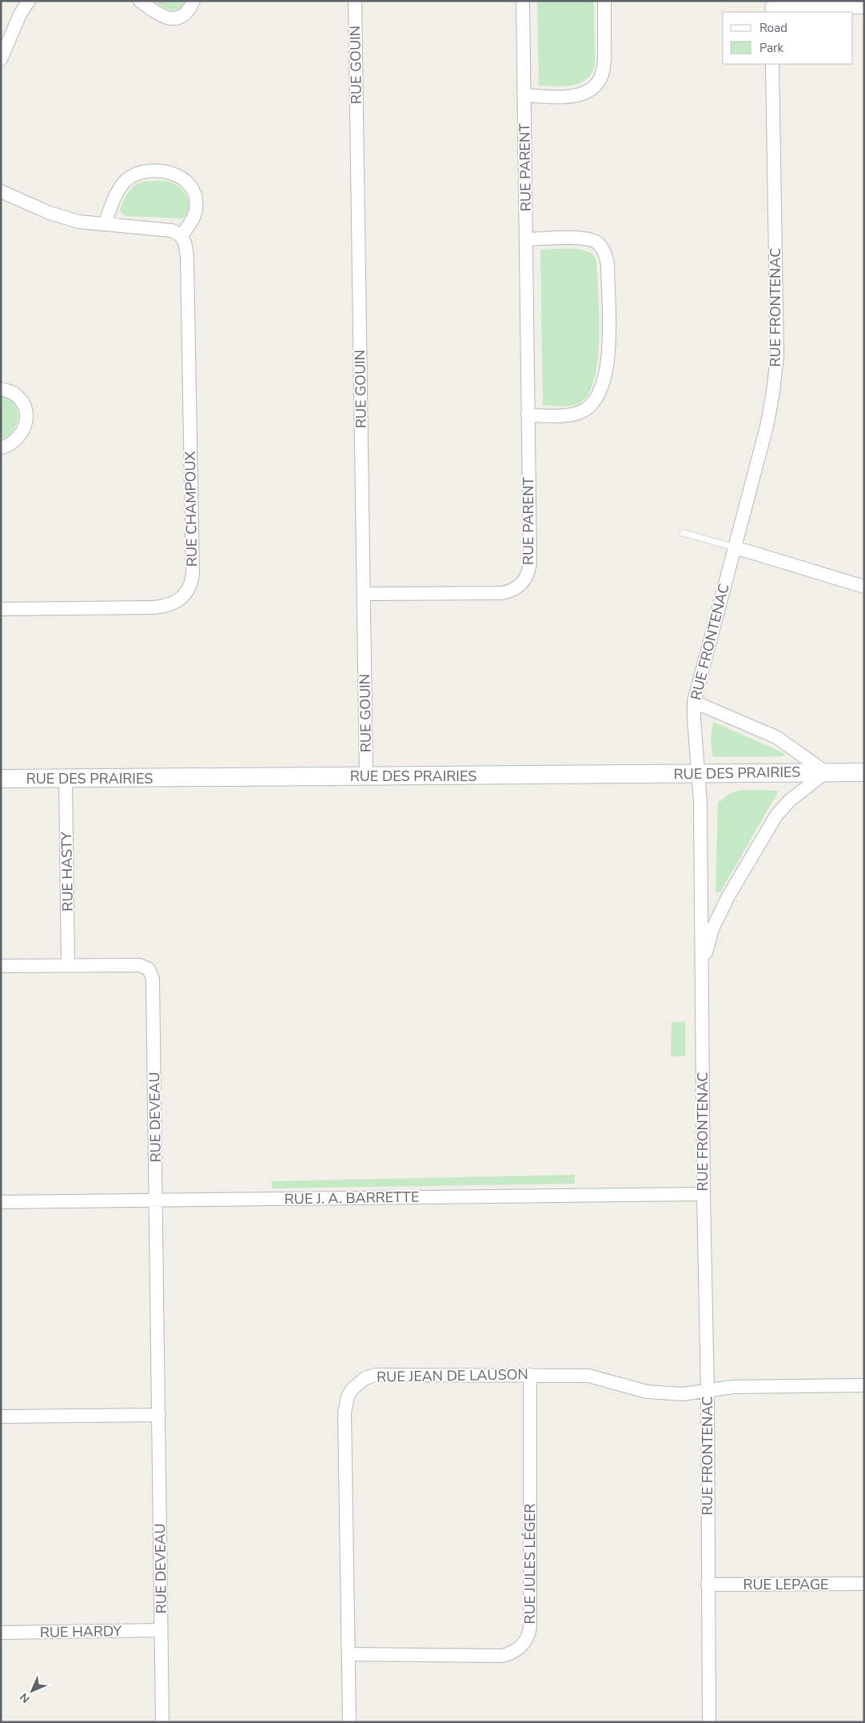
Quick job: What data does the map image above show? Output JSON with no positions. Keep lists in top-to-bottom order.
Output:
{
  "streets": {
    "main road": ["RUE DES PRAIRIES"],
    "street": [
      "RUE GOUIN",
      "RUE PARENT",
      "RUE FRONTENAC",
      "RUE CHAMPOUX",
      "RUE HASTY",
      "RUE DEVEAU",
      "RUE J. A. BARRETTE",
      "RUE JEAN DE LAUSON",
      "RUE JULES LÉGER",
      "RUE LEPAGE",
      "RUE HARDY"
    ]
  },
  "crossings": [
    ["RUE GOUIN", "RUE PARENT"],
    ["RUE GOUIN", "RUE DES PRAIRIES"],
    ["RUE FRONTENAC", "RUE DES PRAIRIES"],
    ["RUE FRONTENAC", "RUE J. A. BARRETTE"],
    ["RUE FRONTENAC", "RUE JEAN DE LAUSON"],
    ["RUE FRONTENAC", "RUE LEPAGE"],
    ["RUE DES PRAIRIES", "RUE HASTY"],
    ["RUE HASTY", "RUE DEVEAU"],
    ["RUE DEVEAU", "RUE J. A. BARRETTE"],
    ["RUE DEVEAU", "RUE HARDY"],
    ["RUE JEAN DE LAUSON", "RUE JULES LÉGER"]
  ],
  "legend": ["Road", "Park"],
  "north": "bottom left"
}
